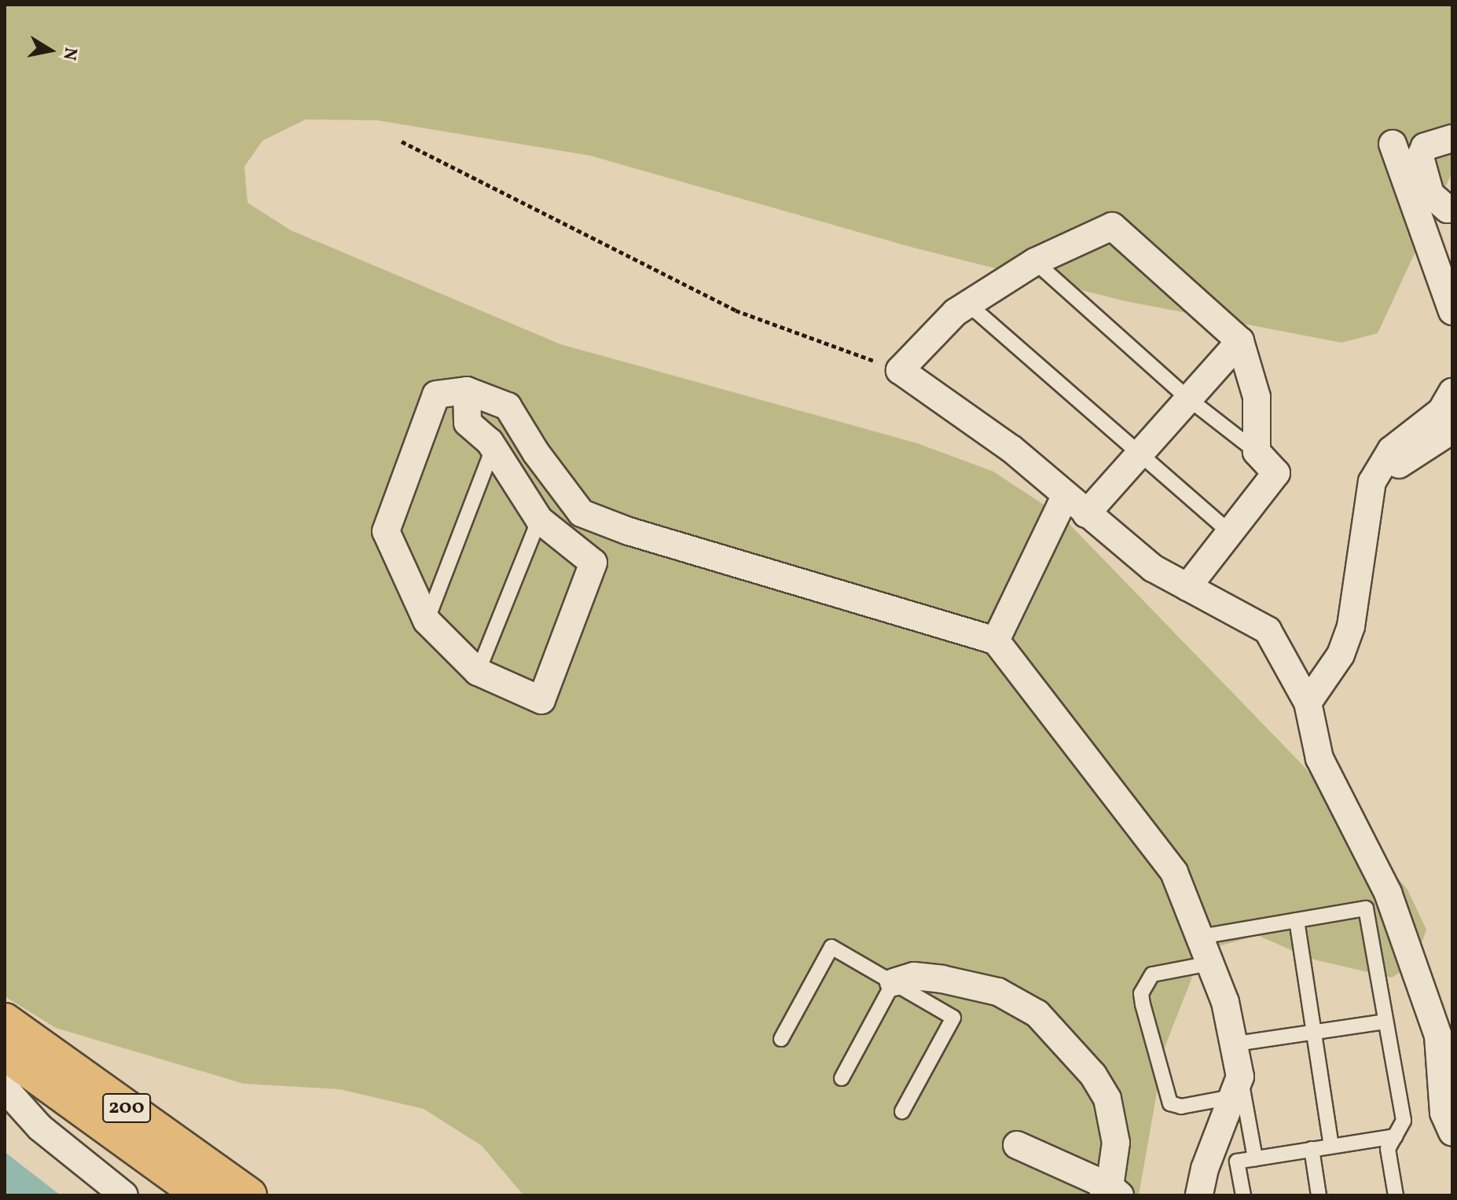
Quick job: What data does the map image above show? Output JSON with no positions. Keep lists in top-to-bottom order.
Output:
{
  "streets": {
    "highway": ["200"]
  },
  "north": "right"
}
